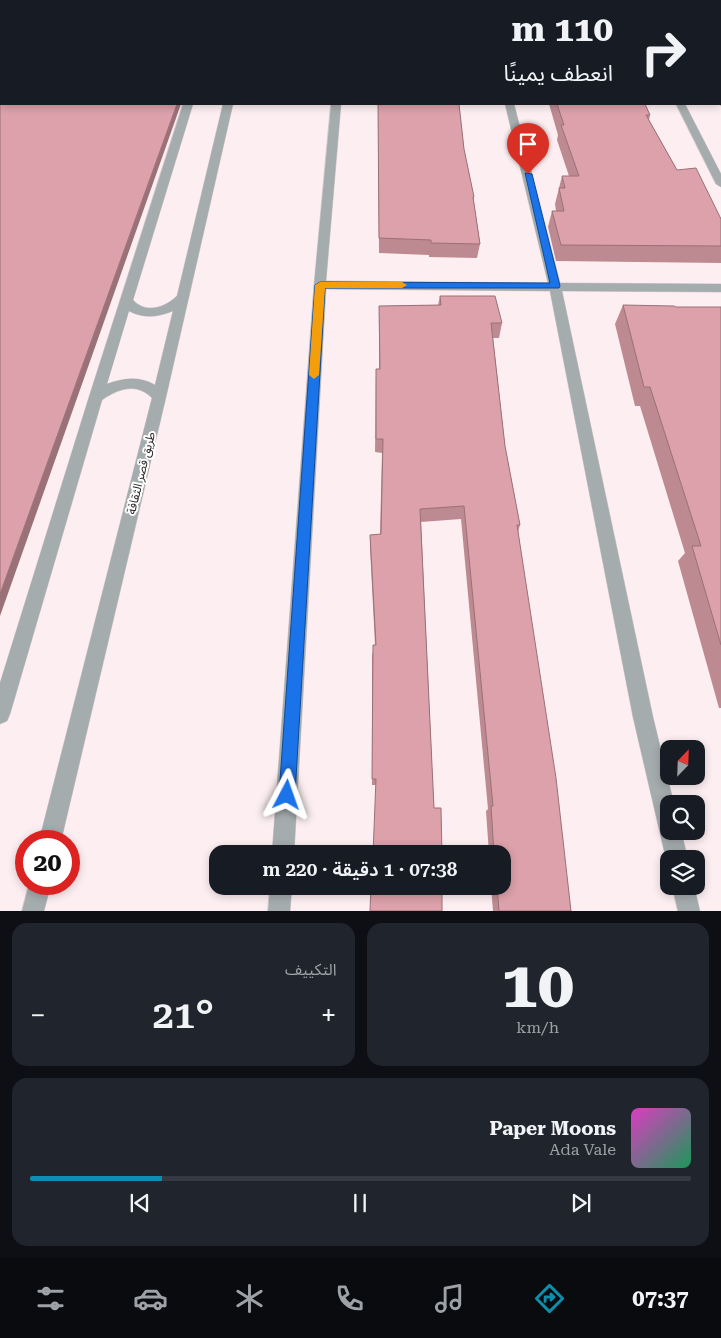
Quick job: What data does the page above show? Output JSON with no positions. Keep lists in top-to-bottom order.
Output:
{
  "streets": {
    "street": ["طريق قصر الثقافة"]
  },
  "north": "top right",
  "page": {
    "turn": ["110 m", "انعطف يمينًا"],
    "limit": "20",
    "trip": "07:38 · 1 دقيقة · 220 m",
    "tile": [
      ["10", "km/h"],
      "التكييف"
    ],
    "heat": ["−", "21°", "+"],
    "song": ["Paper Moons", "Ada Vale"],
    "tabs": "07:37"
  }
}
